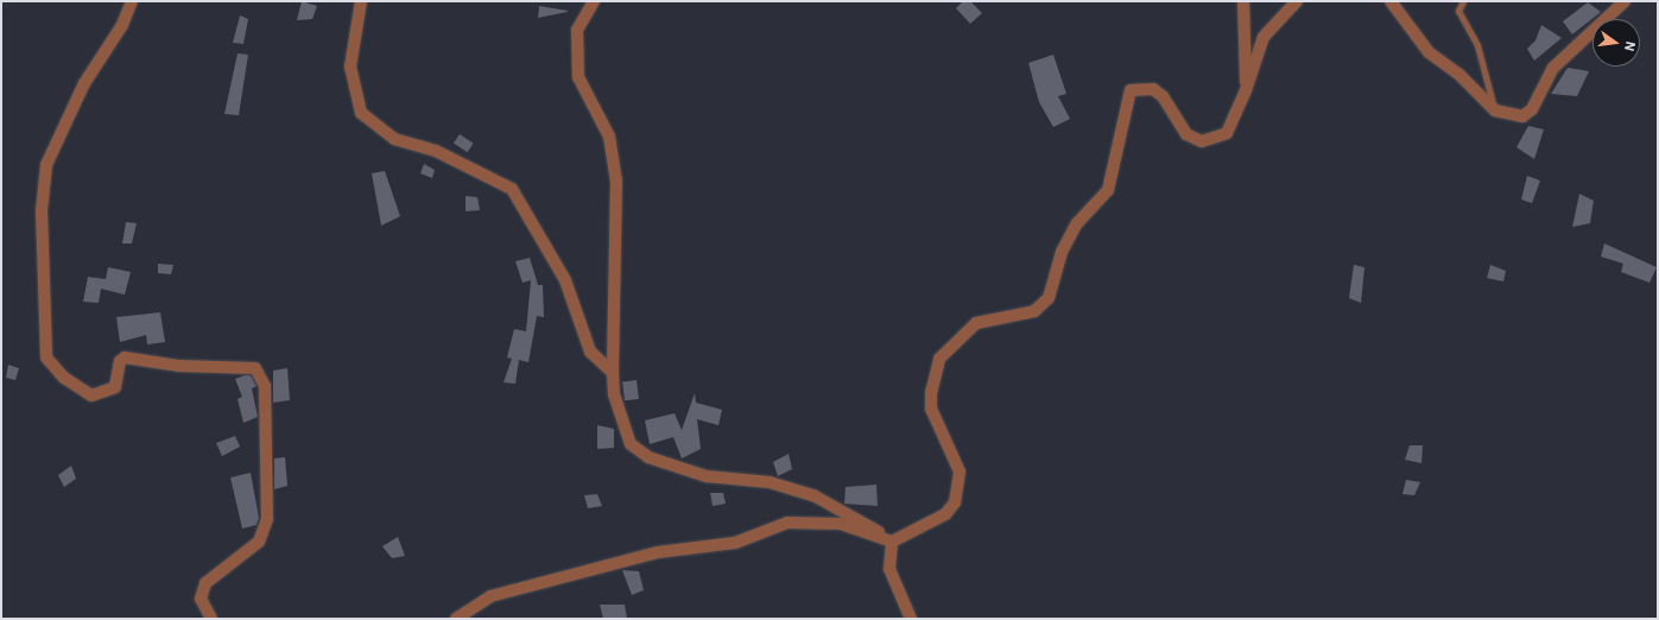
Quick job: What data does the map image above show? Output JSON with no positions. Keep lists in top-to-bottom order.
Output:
{
  "north": "right"
}
